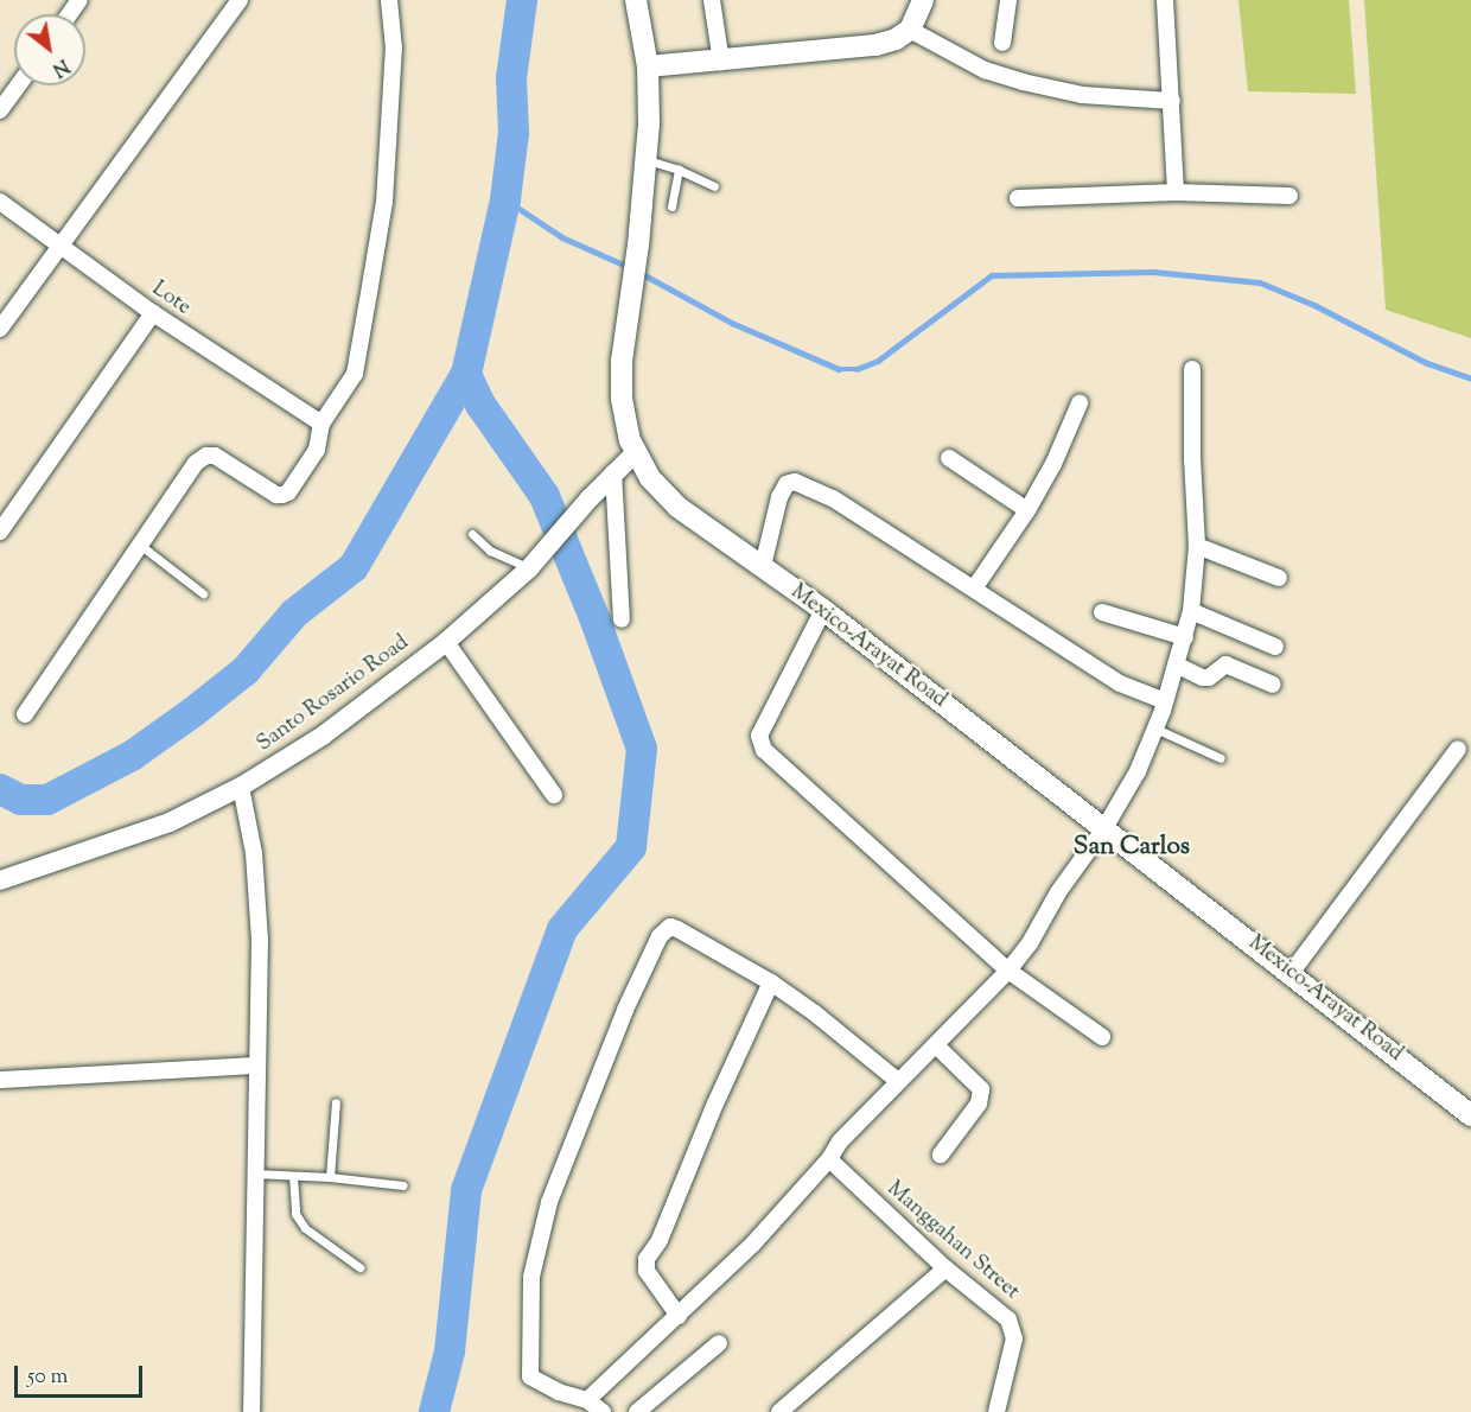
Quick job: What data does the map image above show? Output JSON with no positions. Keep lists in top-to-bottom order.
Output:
{
  "streets": {
    "main road": ["Mexico-Arayat Road"],
    "street": ["Lote", "Santo Rosario Road", "Manggahan Street"]
  },
  "crossings": [
    ["Mexico-Arayat Road", "Santo Rosario Road"]
  ],
  "districts": ["San Carlos"],
  "scale_bar": "50 m",
  "north": "bottom right"
}
